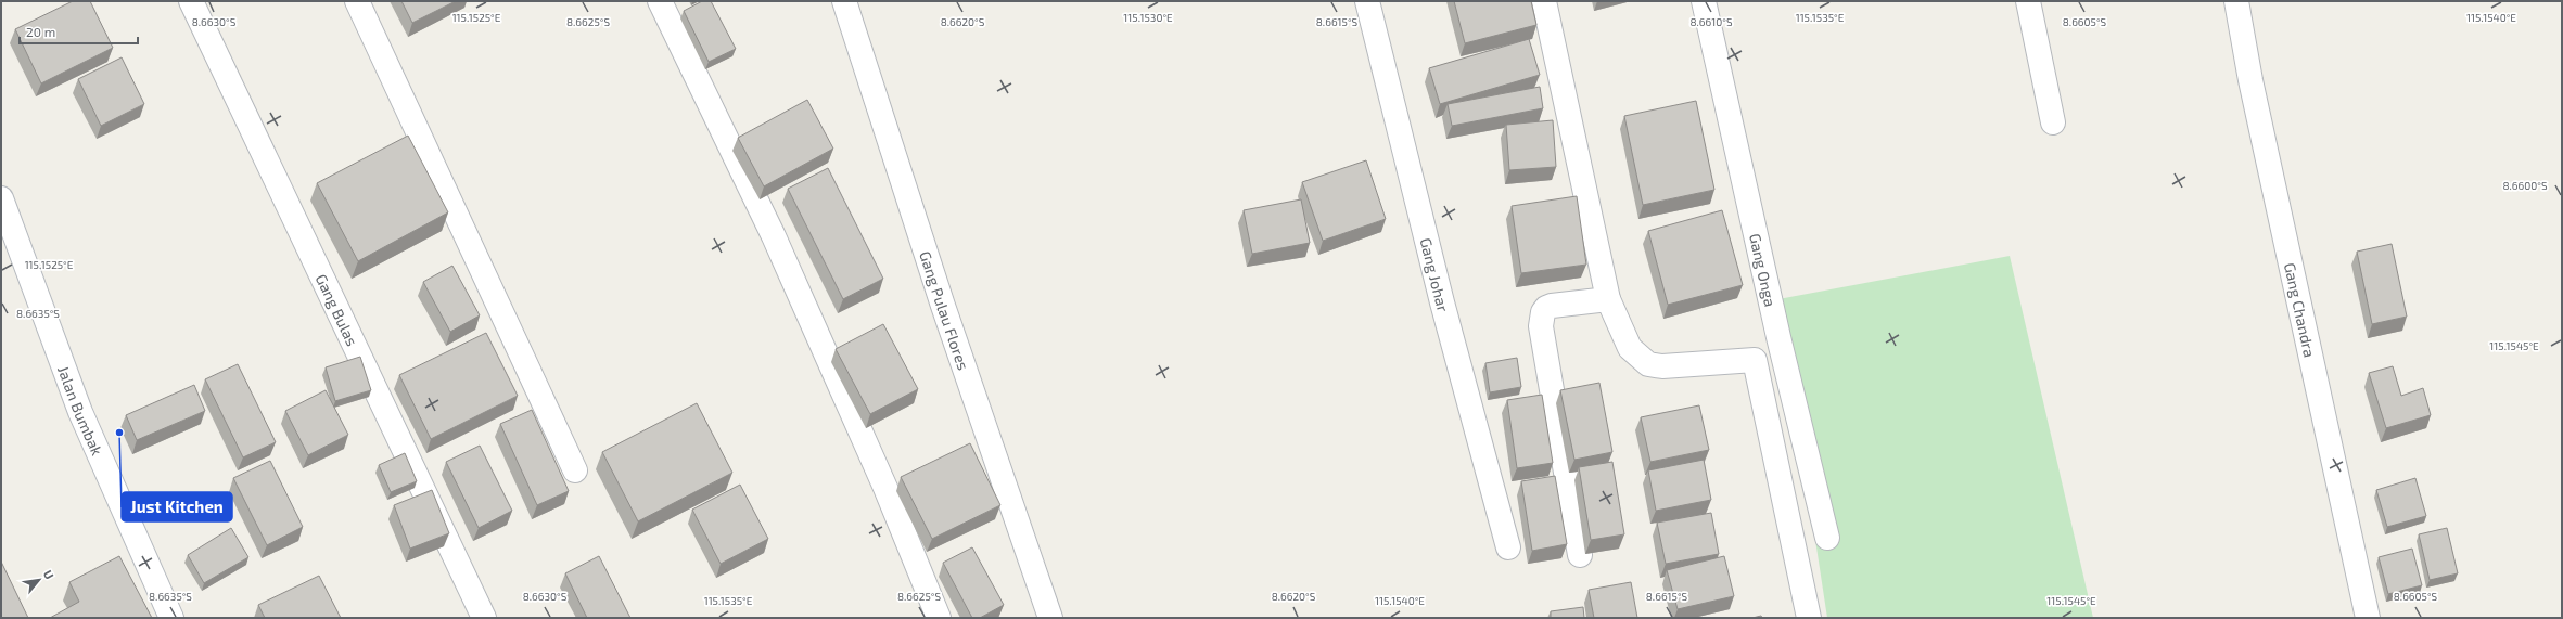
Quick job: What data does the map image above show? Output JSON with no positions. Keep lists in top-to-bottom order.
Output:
{
  "streets": {
    "street": [
      "Gang Onga",
      "Gang Johar",
      "Gang Bulas",
      "Gang Pulau Flores",
      "Gang Chandra",
      "Jalan Bumbak"
    ]
  },
  "places": ["Just Kitchen"],
  "scale_bar": "20 m",
  "north": "top right",
  "coordinates": [
    "115.1525°E",
    "115.1530°E",
    "115.1535°E",
    "115.1540°E",
    "8.6630°S",
    "8.6625°S",
    "8.6620°S",
    "8.6615°S",
    "8.6610°S",
    "8.6605°S",
    "8.6600°S",
    "8.6635°S",
    "115.1545°E"
  ]
}
